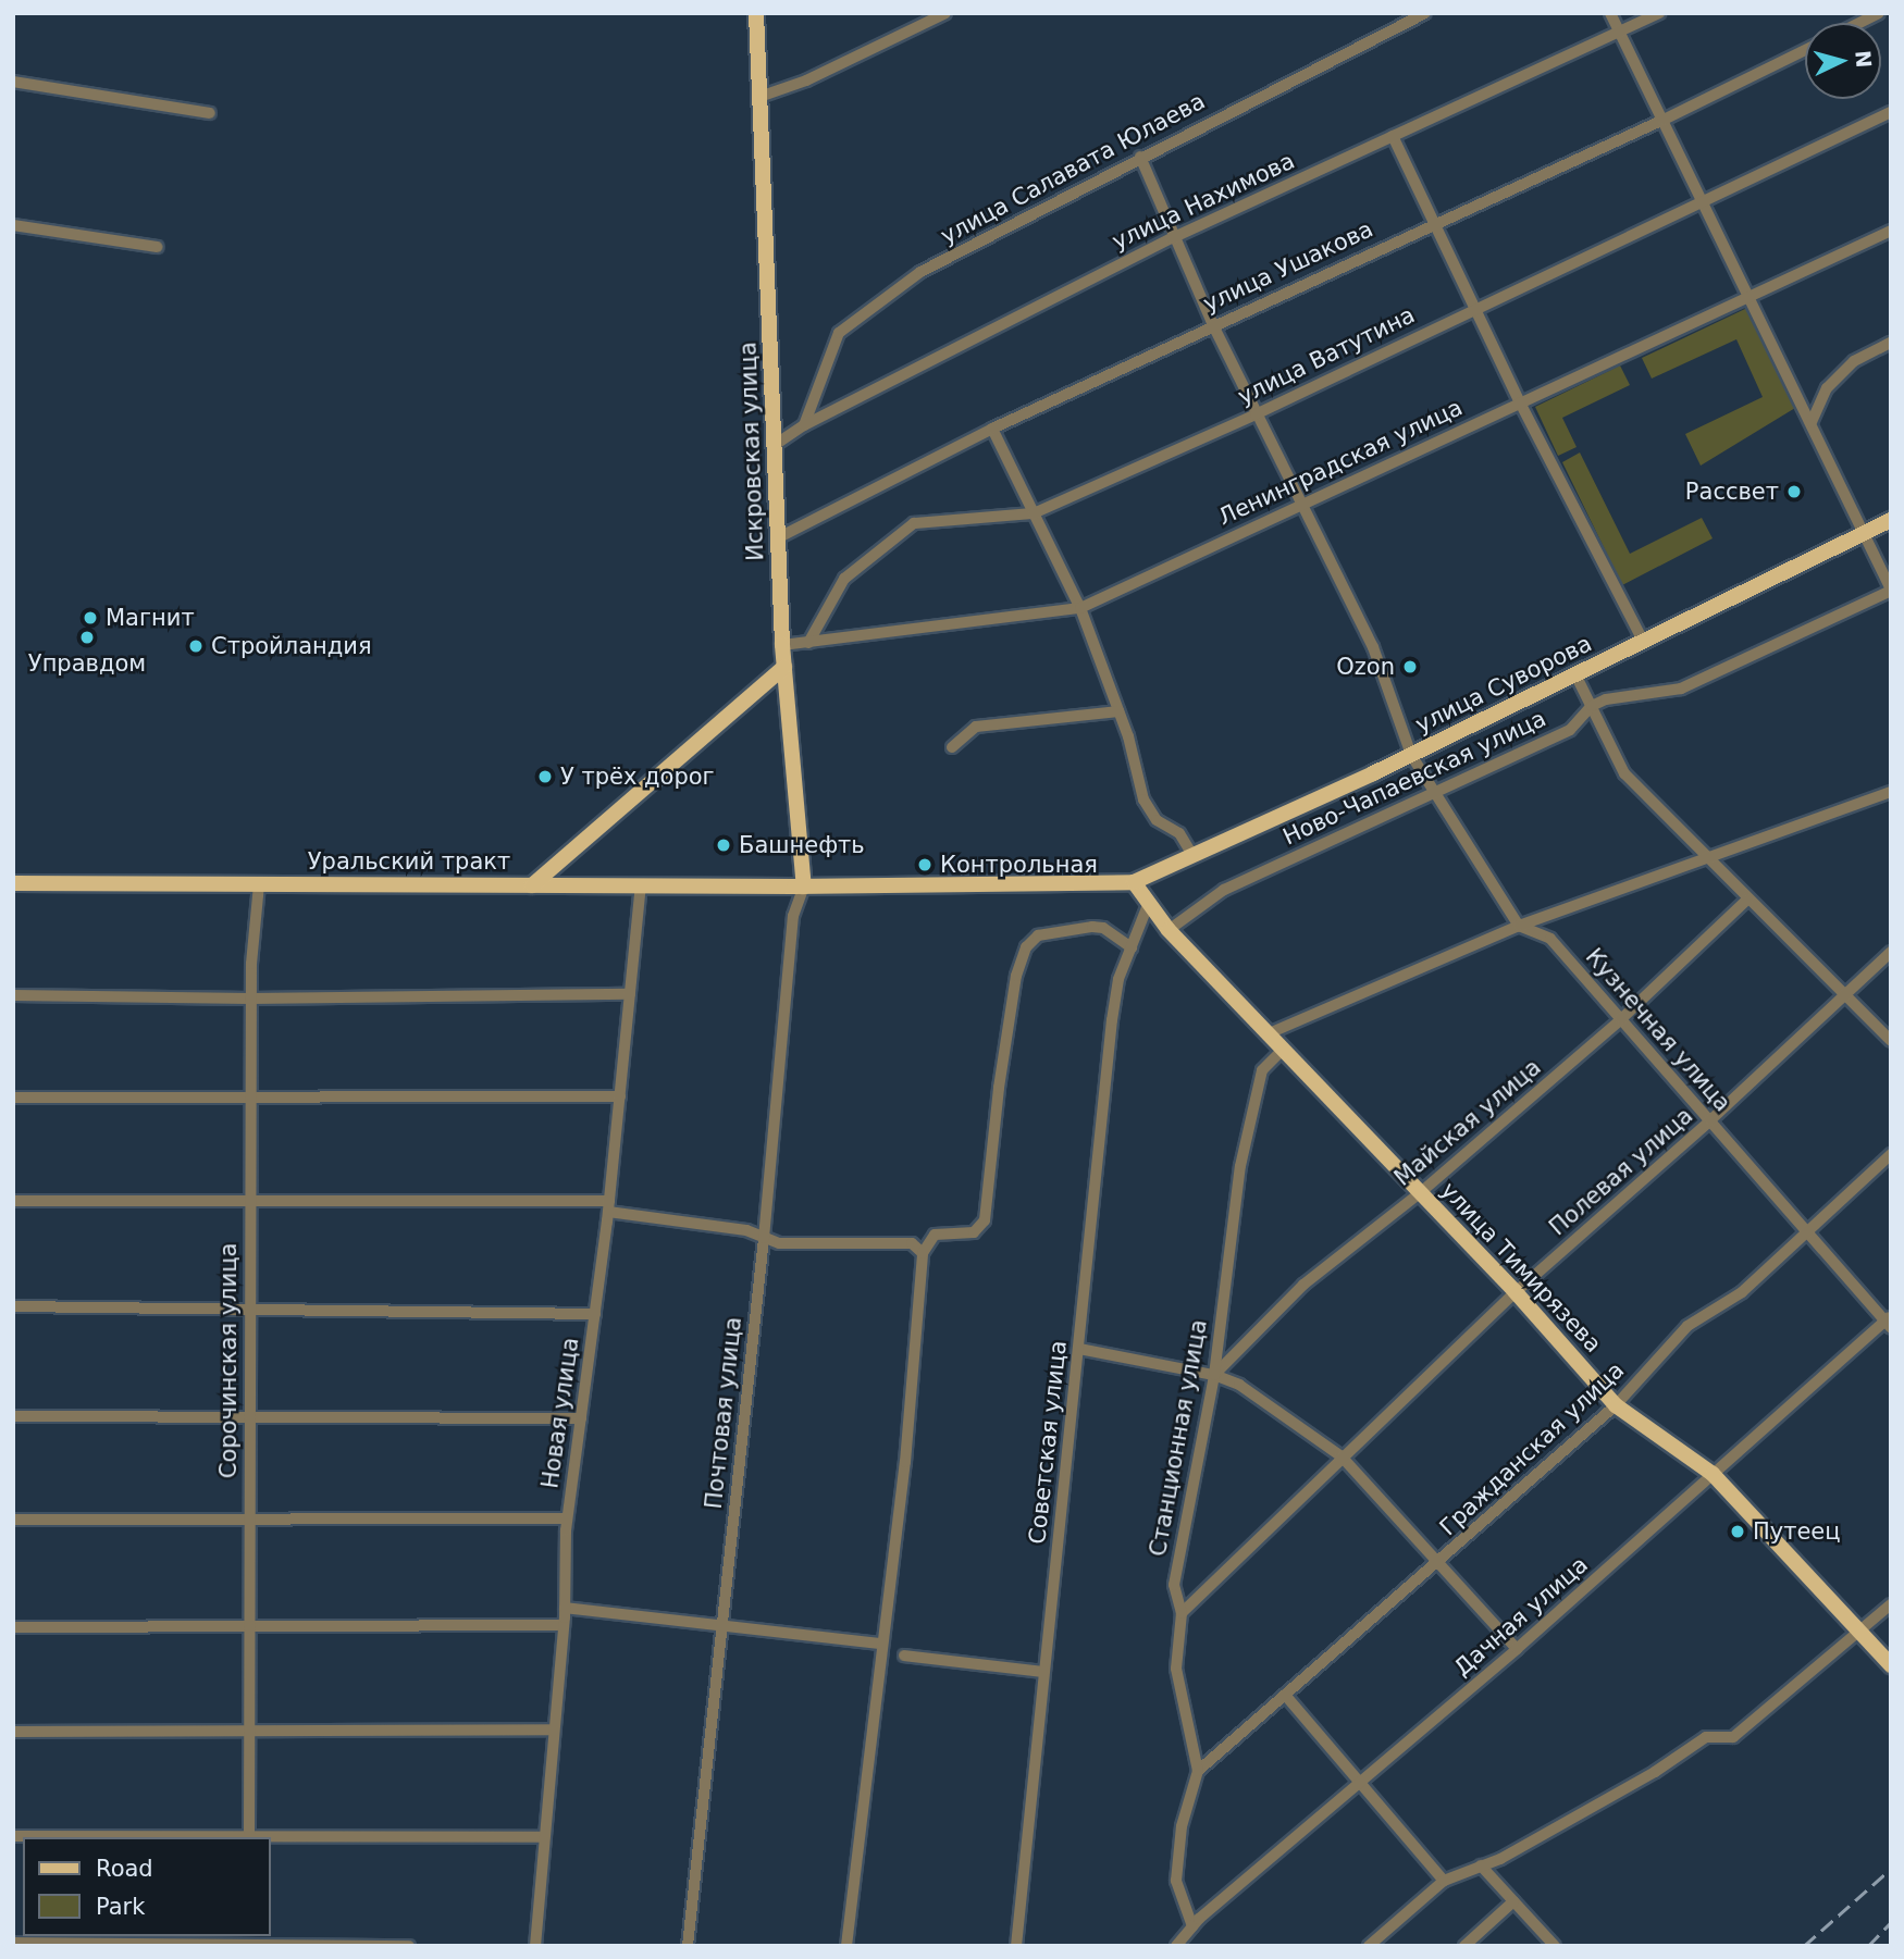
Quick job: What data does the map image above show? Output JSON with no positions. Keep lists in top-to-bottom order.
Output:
{
  "streets": {
    "main road": [
      "Искровская улица",
      "улица Суворова",
      "Уральский тракт",
      "улица Тимирязева"
    ],
    "street": [
      "улица Салавата Юлаева",
      "улица Нахимова",
      "улица Ушакова",
      "улица Ватутина",
      "Ленинградская улица",
      "Ново-Чапаевская улица",
      "Кузнечная улица",
      "Майская улица",
      "Полевая улица",
      "Сорочинская улица",
      "Новая улица",
      "Почтовая улица",
      "Станционная улица",
      "Советская улица",
      "Гражданская улица",
      "Дачная улица"
    ]
  },
  "crossings": [
    ["улица Салавата Юлаева", "улица Нахимова"],
    ["улица Нахимова", "Искровская улица"],
    ["улица Ушакова", "Искровская улица"],
    ["улица Ватутина", "Ленинградская улица"],
    ["Искровская улица", "Ленинградская улица"],
    ["Искровская улица", "Уральский тракт"],
    ["Искровская улица", "Почтовая улица"],
    ["улица Суворова", "Уральский тракт"],
    ["улица Суворова", "улица Тимирязева"],
    ["Ново-Чапаевская улица", "улица Тимирязева"],
    ["Уральский тракт", "улица Тимирязева"],
    ["Уральский тракт", "Сорочинская улица"],
    ["Уральский тракт", "Новая улица"],
    ["Уральский тракт", "Почтовая улица"],
    ["Кузнечная улица", "Майская улица"],
    ["Кузнечная улица", "Полевая улица"],
    ["Кузнечная улица", "Гражданская улица"],
    ["Кузнечная улица", "Дачная улица"],
    ["Майская улица", "улица Тимирязева"],
    ["Майская улица", "Станционная улица"],
    ["Полевая улица", "улица Тимирязева"],
    ["Полевая улица", "Станционная улица"],
    ["улица Тимирязева", "Станционная улица"],
    ["улица Тимирязева", "Советская улица"],
    ["улица Тимирязева", "Гражданская улица"],
    ["улица Тимирязева", "Дачная улица"],
    ["Станционная улица", "Гражданская улица"],
    ["Станционная улица", "Дачная улица"]
  ],
  "places": [
    "Рассвет",
    "Магнит",
    "Управдом",
    "Стройландия",
    "Ozon",
    "У трёх дорог",
    "Башнефть",
    "Контрольная",
    "Путеец"
  ],
  "legend": ["Road", "Park"],
  "north": "right"
}
